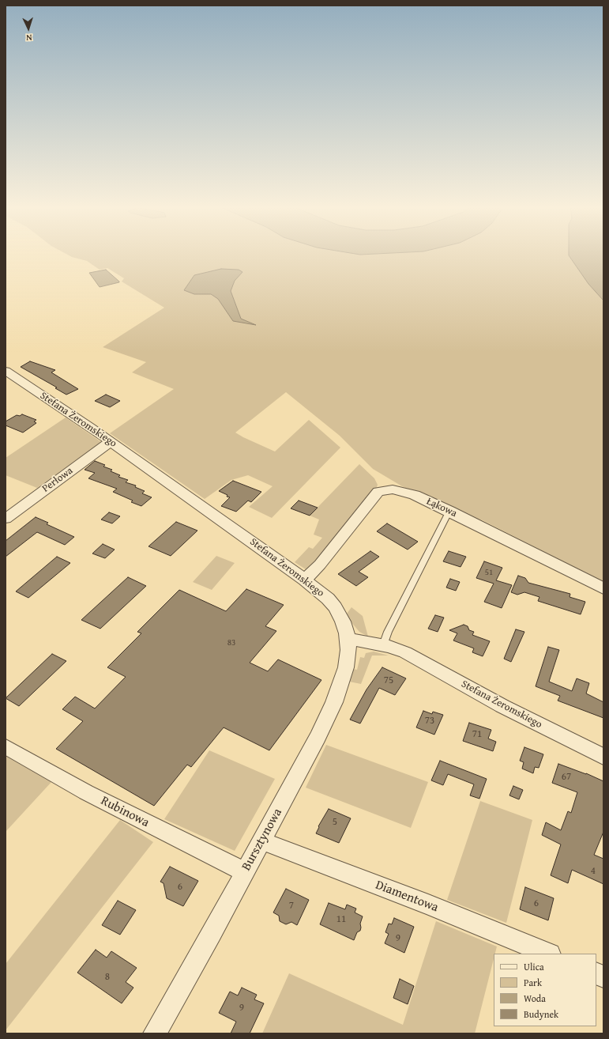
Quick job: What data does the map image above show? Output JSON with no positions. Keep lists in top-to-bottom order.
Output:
{
  "streets": {
    "street": [
      "Stefana Żeromskiego",
      "Perłowa",
      "Łąkowa",
      "Rubinowa",
      "Bursztynowa",
      "Diamentowa"
    ]
  },
  "crossings": [
    ["Stefana Żeromskiego", "Perłowa"],
    ["Stefana Żeromskiego", "Łąkowa"],
    ["Stefana Żeromskiego", "Bursztynowa"],
    ["Rubinowa", "Bursztynowa"],
    ["Bursztynowa", "Diamentowa"]
  ],
  "house_numbers": [
    "51",
    "83",
    "75",
    "73",
    "71",
    "67",
    "5",
    "4",
    "6",
    "6",
    "7",
    "11",
    "9",
    "8",
    "9"
  ],
  "legend": [
    "Ulica",
    "Park",
    "Woda",
    "Budynek"
  ],
  "north": "bottom"
}
